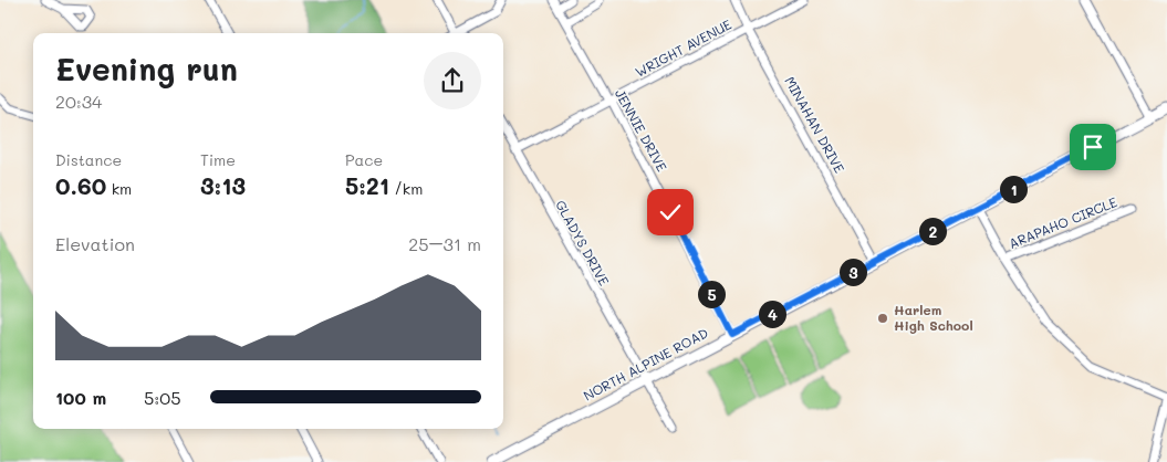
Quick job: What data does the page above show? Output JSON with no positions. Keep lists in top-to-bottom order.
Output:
{
  "streets": {
    "main road": ["NORTH ALPINE ROAD"],
    "street": [
      "WRIGHT AVENUE",
      "MINAHAN DRIVE",
      "JENNIE DRIVE",
      "ARAPAHO CIRCLE",
      "GLADYS DRIVE"
    ]
  },
  "crossings": [
    ["WRIGHT AVENUE", "MINAHAN DRIVE"],
    ["WRIGHT AVENUE", "JENNIE DRIVE"],
    ["WRIGHT AVENUE", "GLADYS DRIVE"],
    ["MINAHAN DRIVE", "NORTH ALPINE ROAD"],
    ["JENNIE DRIVE", "NORTH ALPINE ROAD"],
    ["GLADYS DRIVE", "NORTH ALPINE ROAD"]
  ],
  "places": ["Harlem High School"],
  "page": {
    "heading": ["Evening run", "20:34"],
    "stats": [
      ["Distance", "0.60 km"],
      ["Time", "3:13"],
      ["Pace", "5:21 /km"]
    ],
    "pins": [
      "1",
      "2",
      "3",
      "5",
      "4"
    ],
    "chart": ["Elevation", "25–31 m"],
    "list": [
      {
        "name": "100 m",
        "note": "5:05"
      }
    ]
  }
}
